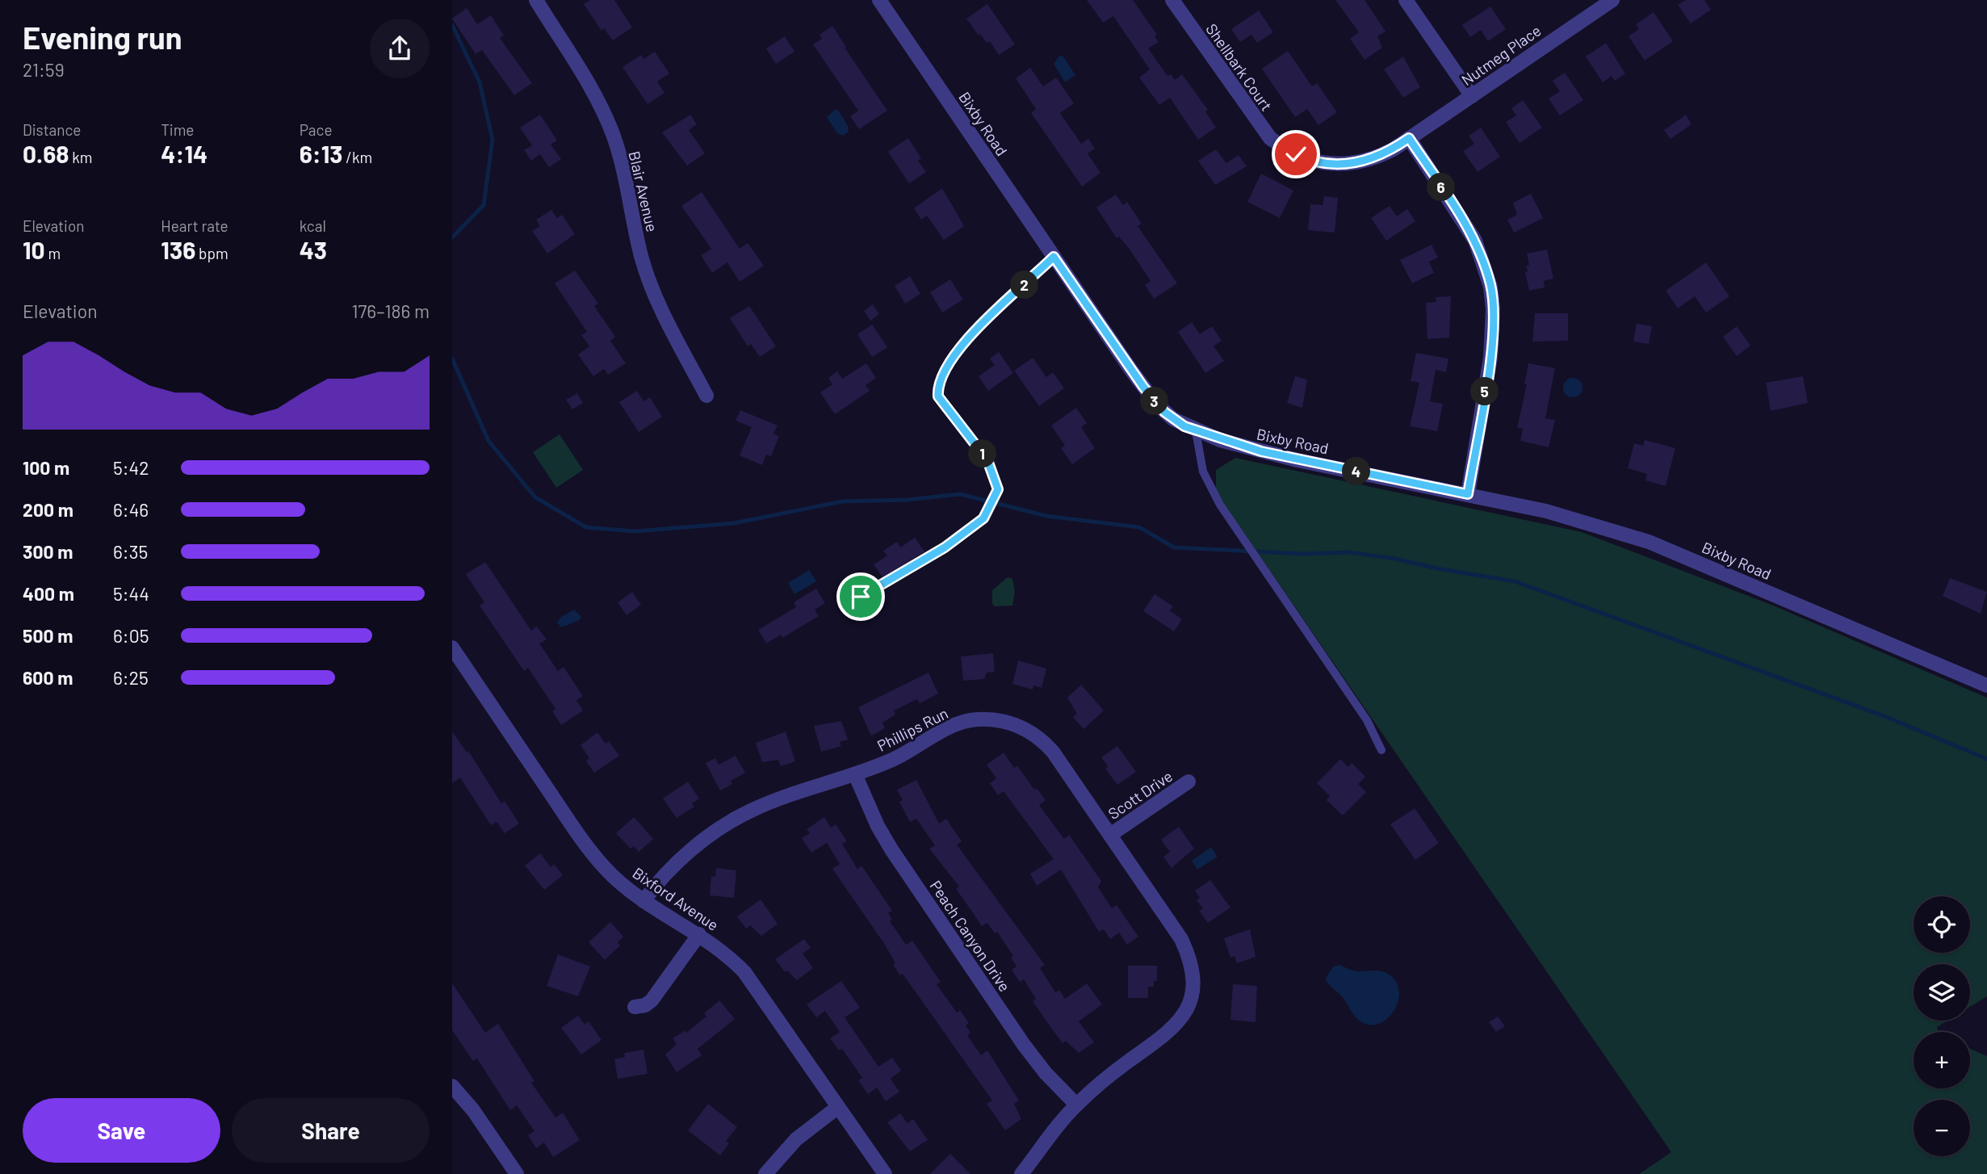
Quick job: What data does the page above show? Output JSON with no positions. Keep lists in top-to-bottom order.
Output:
{
  "streets": {
    "street": [
      "Nutmeg Place",
      "Shellbark Court",
      "Bixby Road",
      "Blair Avenue",
      "Phillips Run",
      "Scott Drive",
      "Bixford Avenue",
      "Peach Canyon Drive"
    ]
  },
  "crossings": [
    ["Nutmeg Place", "Shellbark Court"],
    ["Phillips Run", "Scott Drive"],
    ["Phillips Run", "Bixford Avenue"],
    ["Phillips Run", "Peach Canyon Drive"]
  ],
  "page": {
    "heading": ["Evening run", "21:59"],
    "stats": [
      ["Distance", "0.68 km"],
      ["Time", "4:14"],
      ["Pace", "6:13 /km"],
      ["Elevation", "10 m"],
      ["Heart rate", "136 bpm"],
      ["kcal", "43"]
    ],
    "pins": [
      "6",
      "2",
      "5",
      "3",
      "1",
      "4"
    ],
    "chart": ["Elevation", "176–186 m"],
    "list": [
      {
        "name": "100 m",
        "note": "5:42"
      },
      {
        "name": "200 m",
        "note": "6:46"
      },
      {
        "name": "300 m",
        "note": "6:35"
      },
      {
        "name": "400 m",
        "note": "5:44"
      },
      {
        "name": "500 m",
        "note": "6:05"
      },
      {
        "name": "600 m",
        "note": "6:25"
      }
    ],
    "map_buttons": ["+", "−"],
    "buttons": ["Save", "Share"]
  }
}
